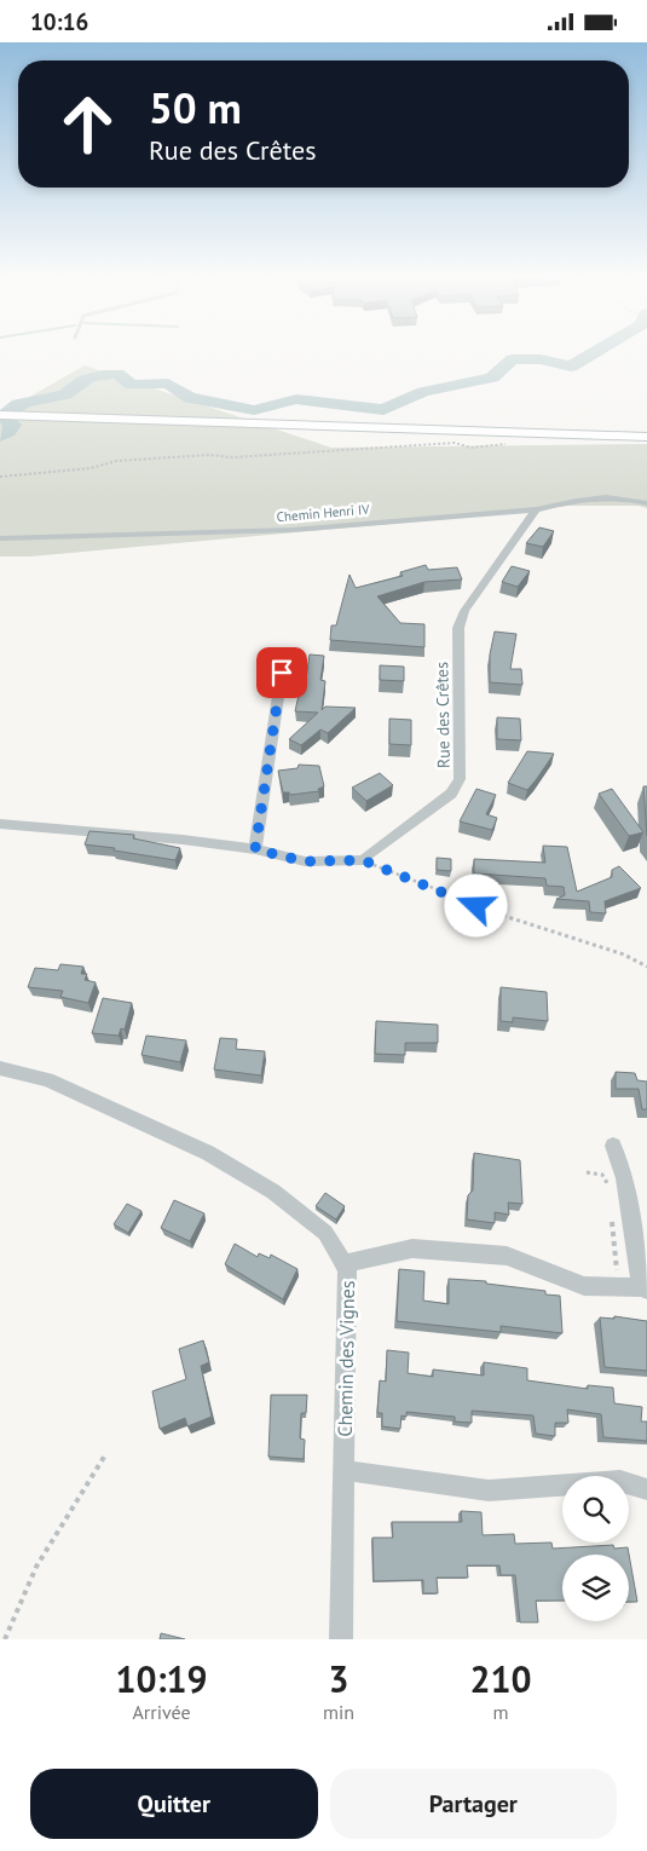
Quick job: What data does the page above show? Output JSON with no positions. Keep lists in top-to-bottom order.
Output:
{
  "streets": {
    "street": ["Chemin Henri IV", "Rue des Crêtes", "Chemin des Vignes"]
  },
  "crossings": [
    ["Chemin Henri IV", "Rue des Crêtes"]
  ],
  "page": {
    "status": "10:16",
    "turn": ["50 m", "Rue des Crêtes"],
    "eta": [
      "10:19",
      "Arrivée",
      "3",
      "min",
      "210",
      "m"
    ],
    "buttons": ["Quitter", "Partager"]
  }
}
